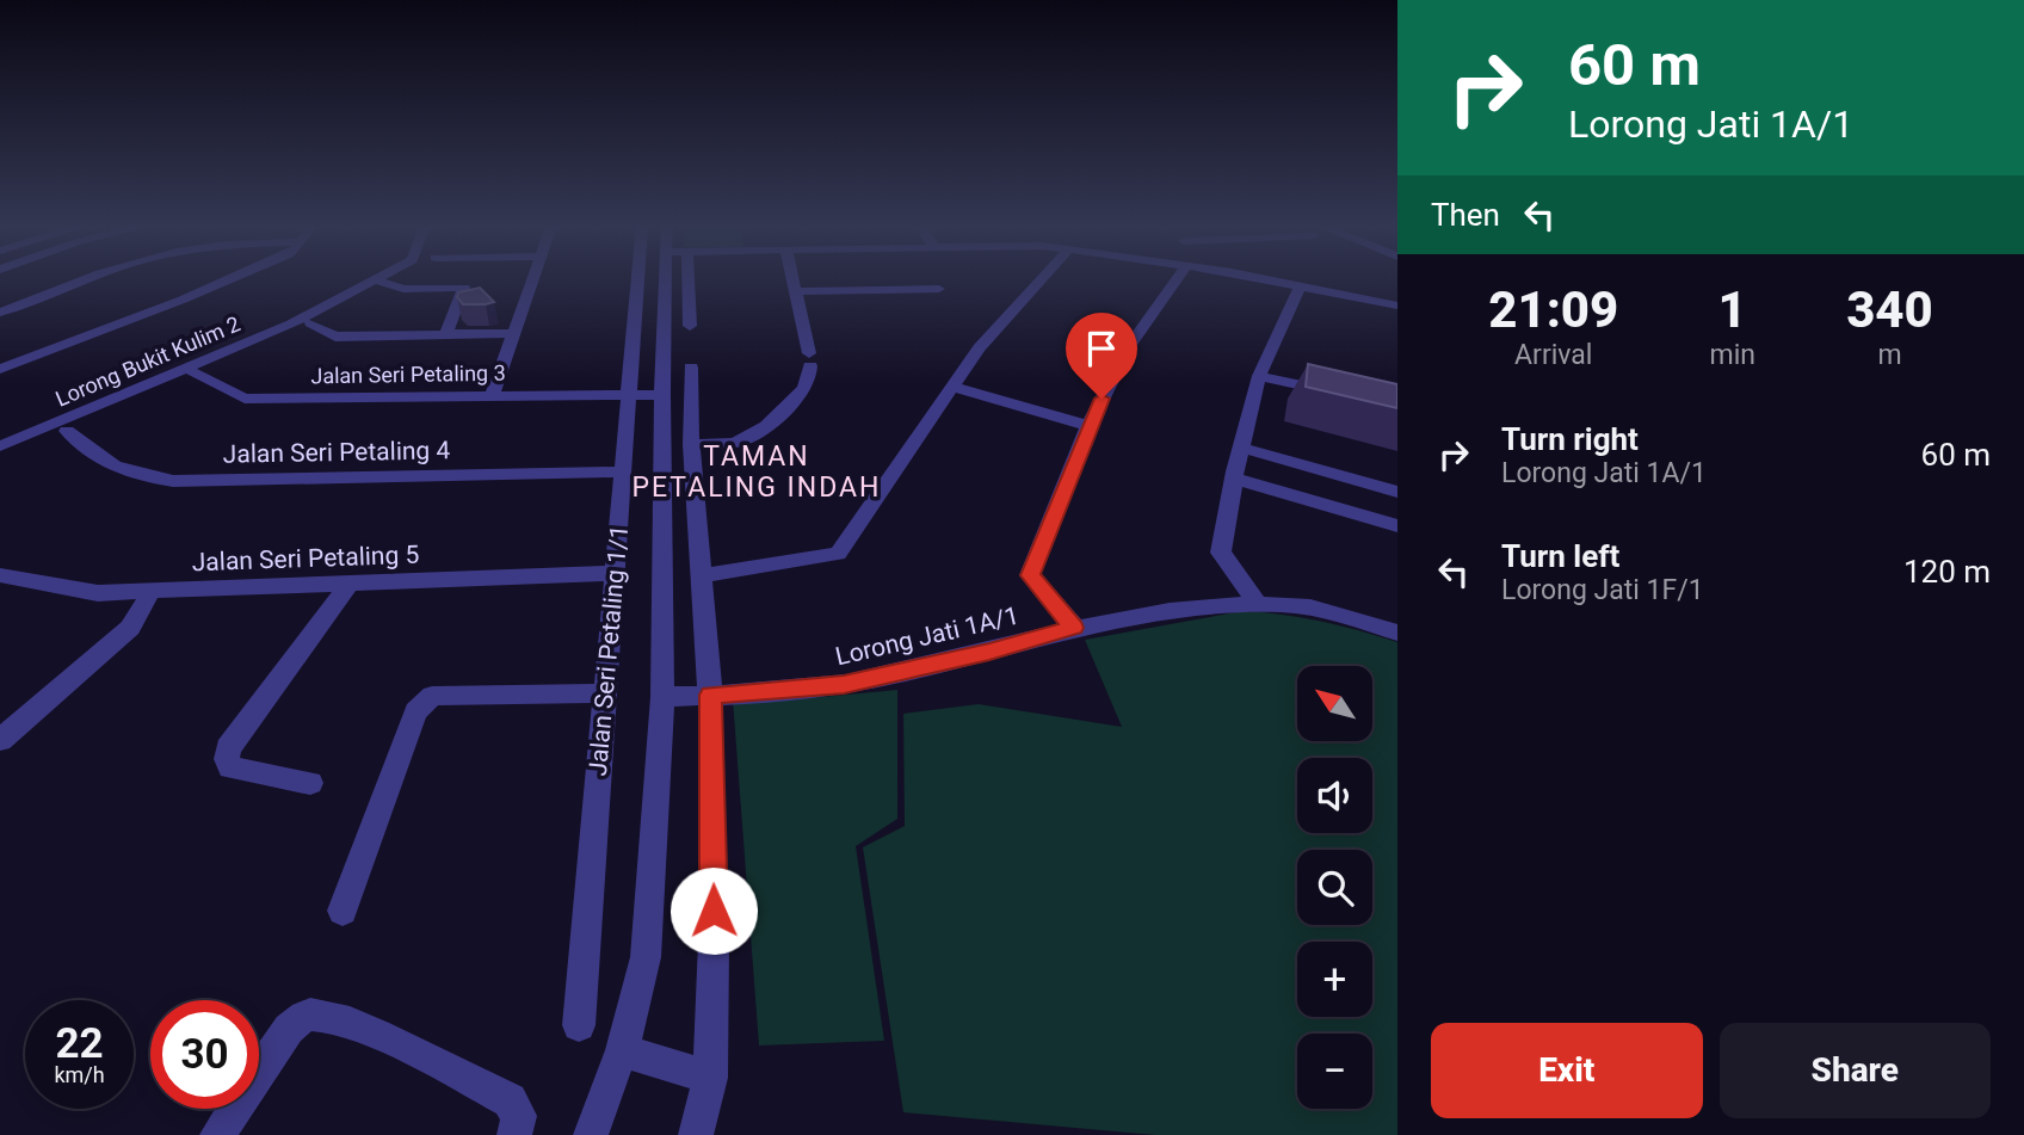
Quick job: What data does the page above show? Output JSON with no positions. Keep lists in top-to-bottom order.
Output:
{
  "streets": {
    "street": [
      "Lorong Bukit Kulim 2",
      "Jalan Seri Petaling 3",
      "Jalan Seri Petaling 4",
      "Jalan Seri Petaling 5",
      "Lorong Jati 1A/1",
      "Jalan Seri Petaling 1/1"
    ]
  },
  "crossings": [
    ["Jalan Seri Petaling 3", "Jalan Seri Petaling 1/1"],
    ["Jalan Seri Petaling 4", "Jalan Seri Petaling 1/1"],
    ["Jalan Seri Petaling 5", "Jalan Seri Petaling 1/1"]
  ],
  "districts": ["TAMAN PETALING INDAH"],
  "north": "top left",
  "page": {
    "turn": ["60 m", "Lorong Jati 1A/1"],
    "then": "Then",
    "eta": [
      "21:09",
      "Arrival",
      "1",
      "min",
      "340",
      "m"
    ],
    "list": [
      {
        "name": "Turn right",
        "note": "Lorong Jati 1A/1",
        "value": "60 m"
      },
      {
        "name": "Turn left",
        "note": "Lorong Jati 1F/1",
        "value": "120 m"
      }
    ],
    "map_buttons": ["+", "−"],
    "speed": "22 km/h",
    "limit": "30",
    "buttons": ["Exit", "Share"]
  }
}
